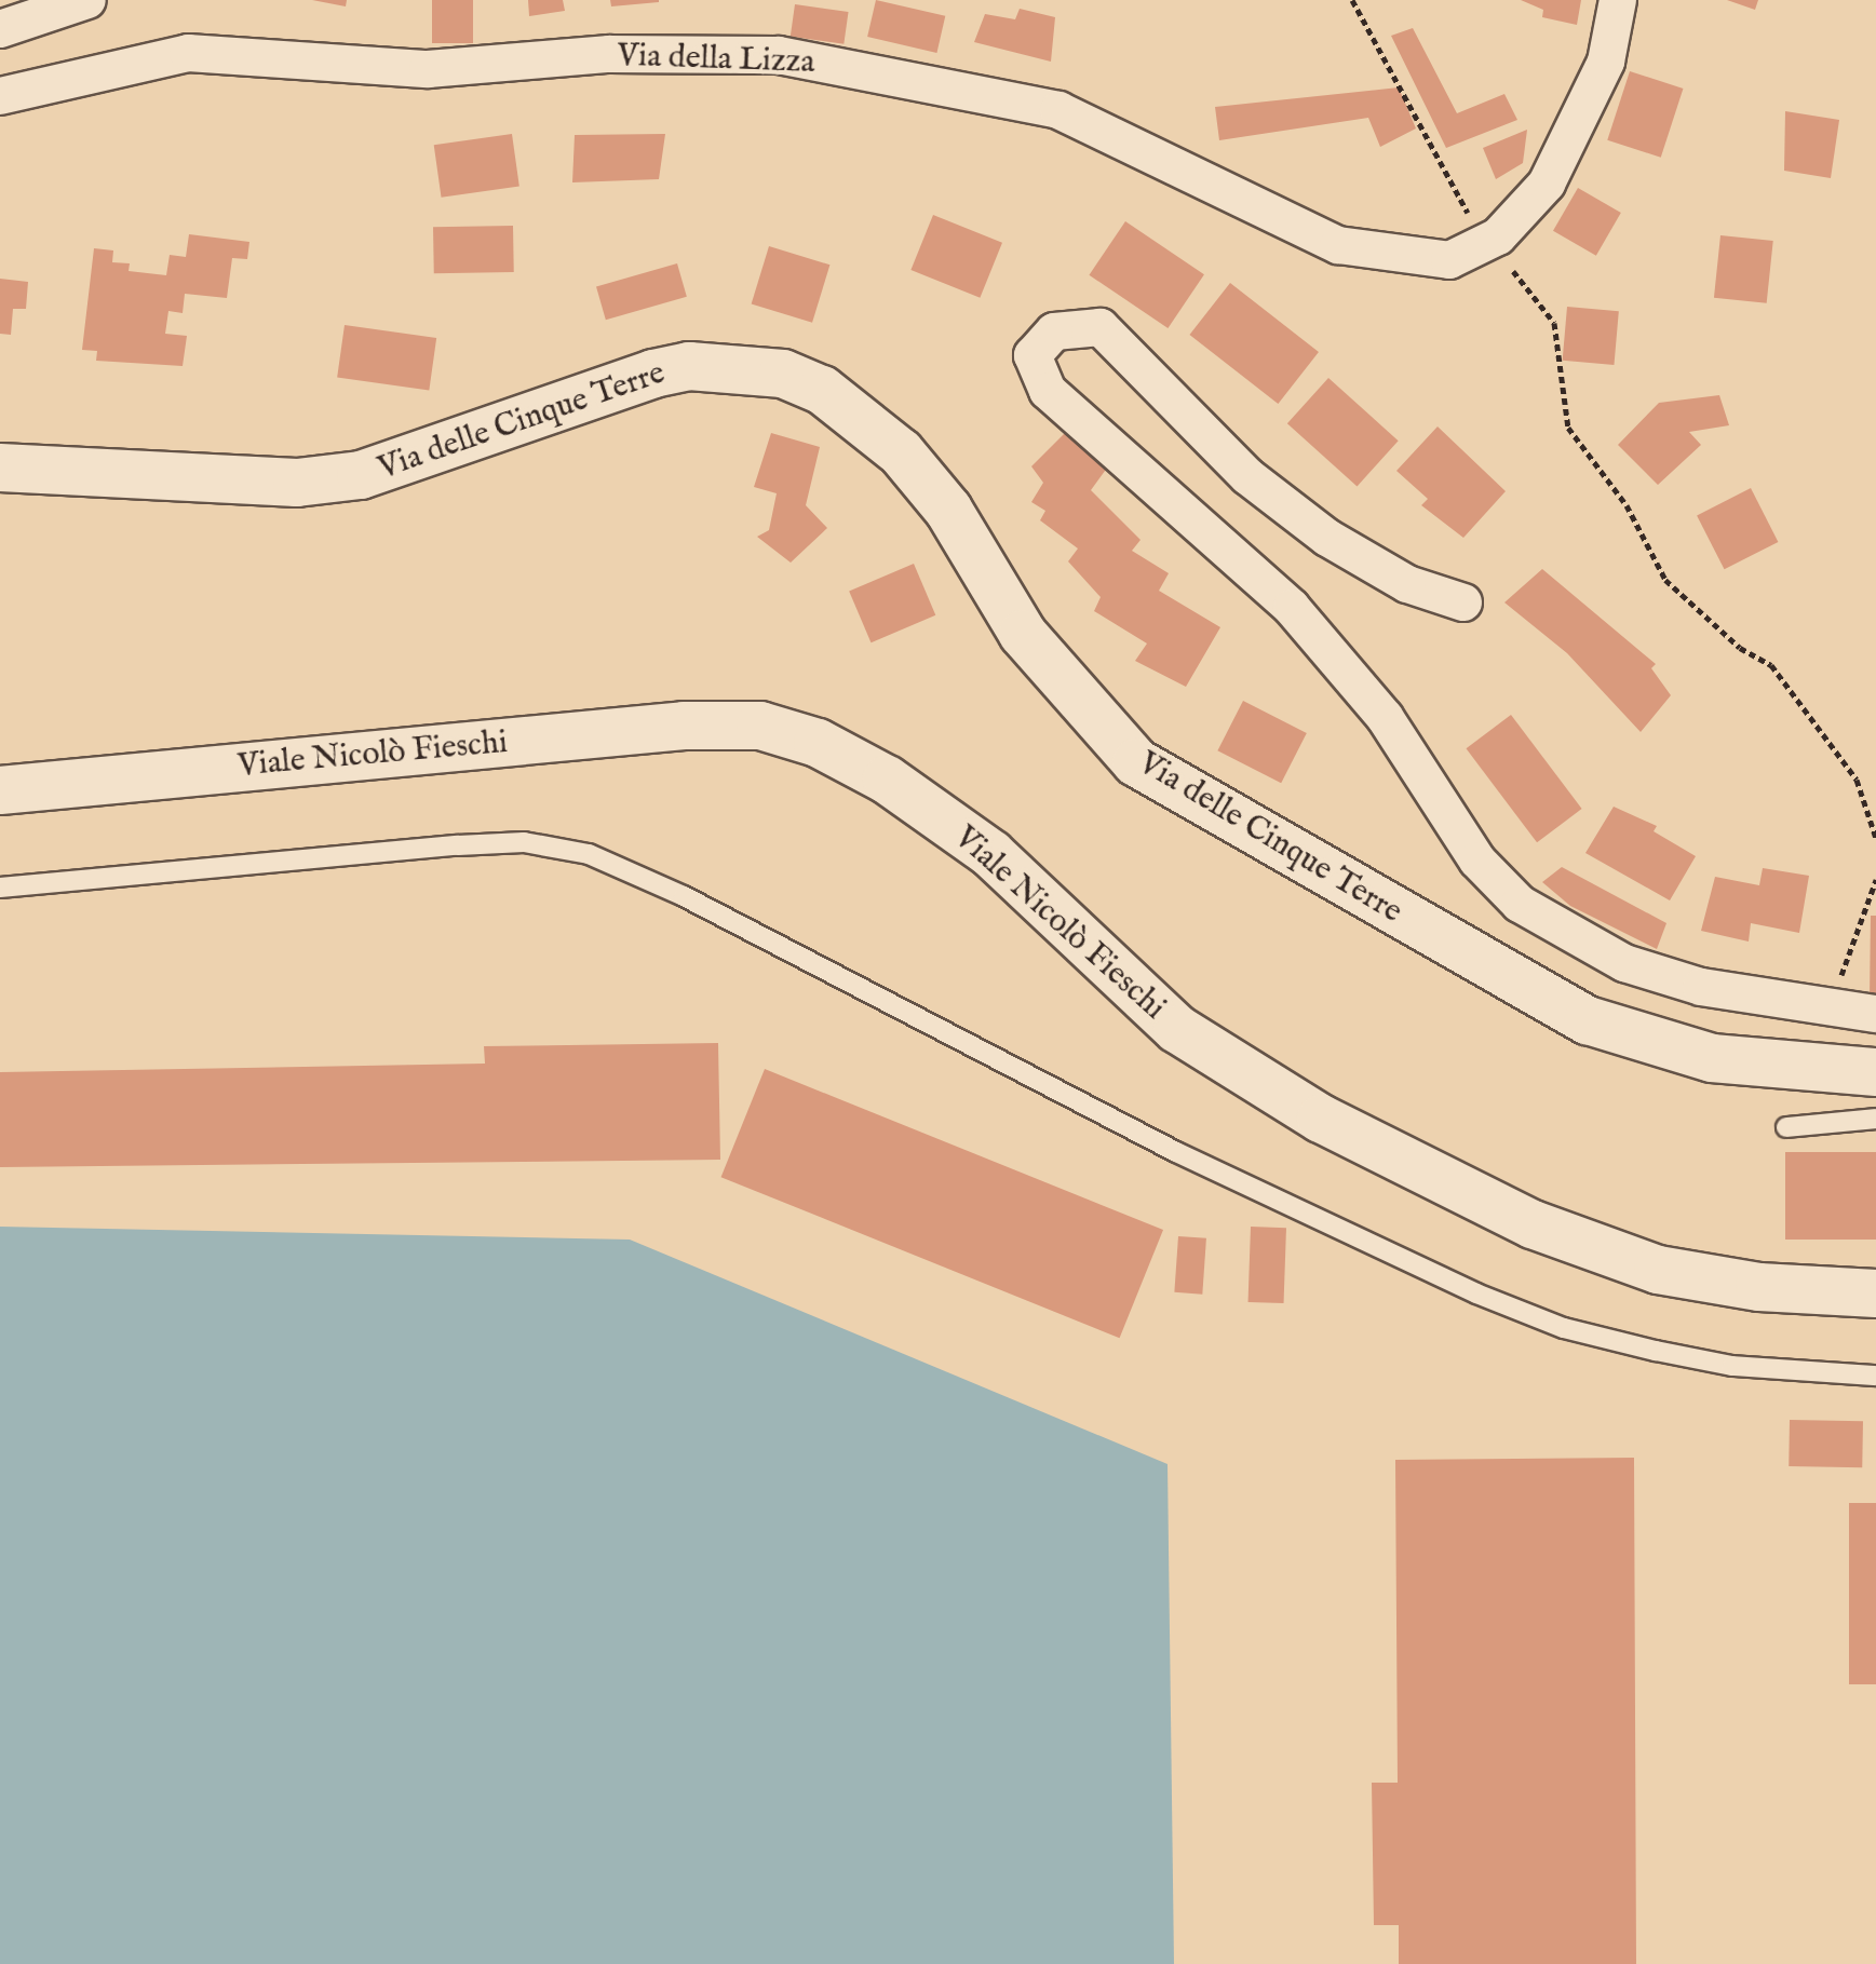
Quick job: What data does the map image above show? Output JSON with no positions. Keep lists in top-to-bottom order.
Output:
{
  "streets": {
    "main road": ["Via delle Cinque Terre", "Viale Nicolò Fieschi"],
    "street": ["Via della Lizza"]
  }
}
